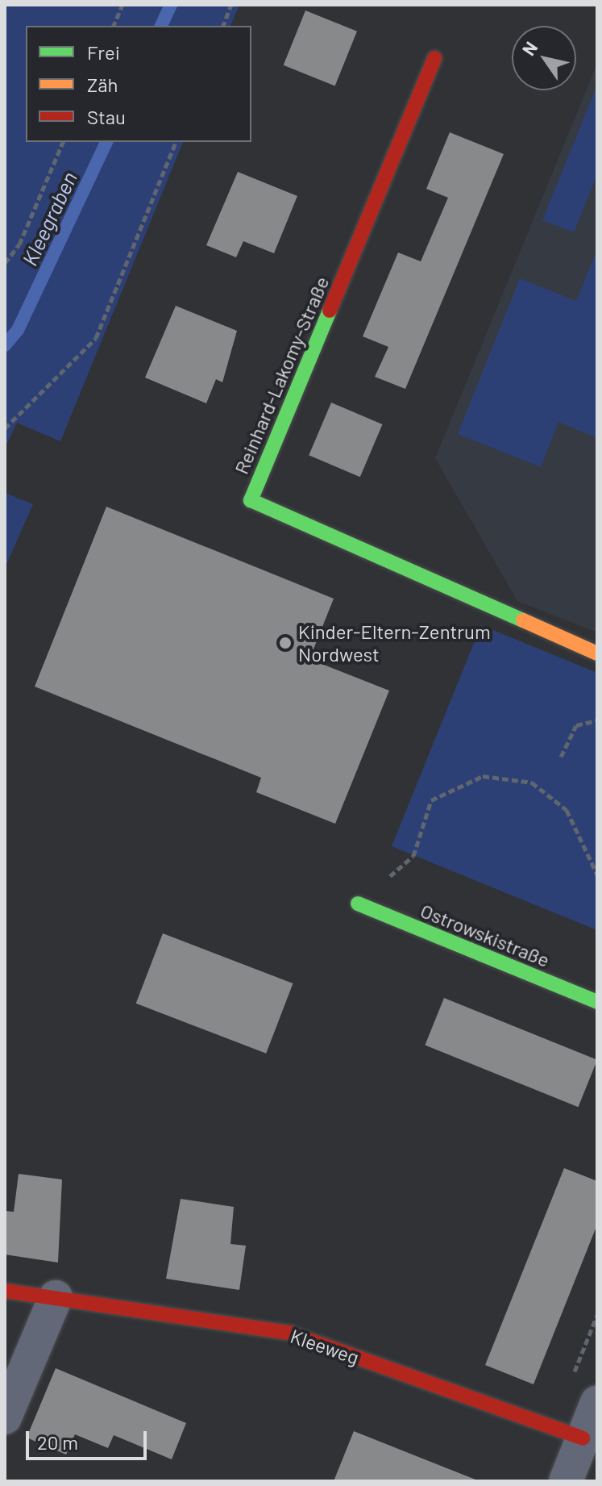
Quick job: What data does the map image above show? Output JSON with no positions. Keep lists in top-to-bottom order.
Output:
{
  "streets": {
    "street": ["Reinhard-Lakomy-Straße", "Ostrowskistraße", "Kleeweg"]
  },
  "water": ["Kleegraben"],
  "places": ["Kinder-Eltern-Zentrum Nordwest"],
  "legend": ["Frei", "Zäh", "Stau"],
  "scale_bar": "20 m",
  "north": "top left"
}
